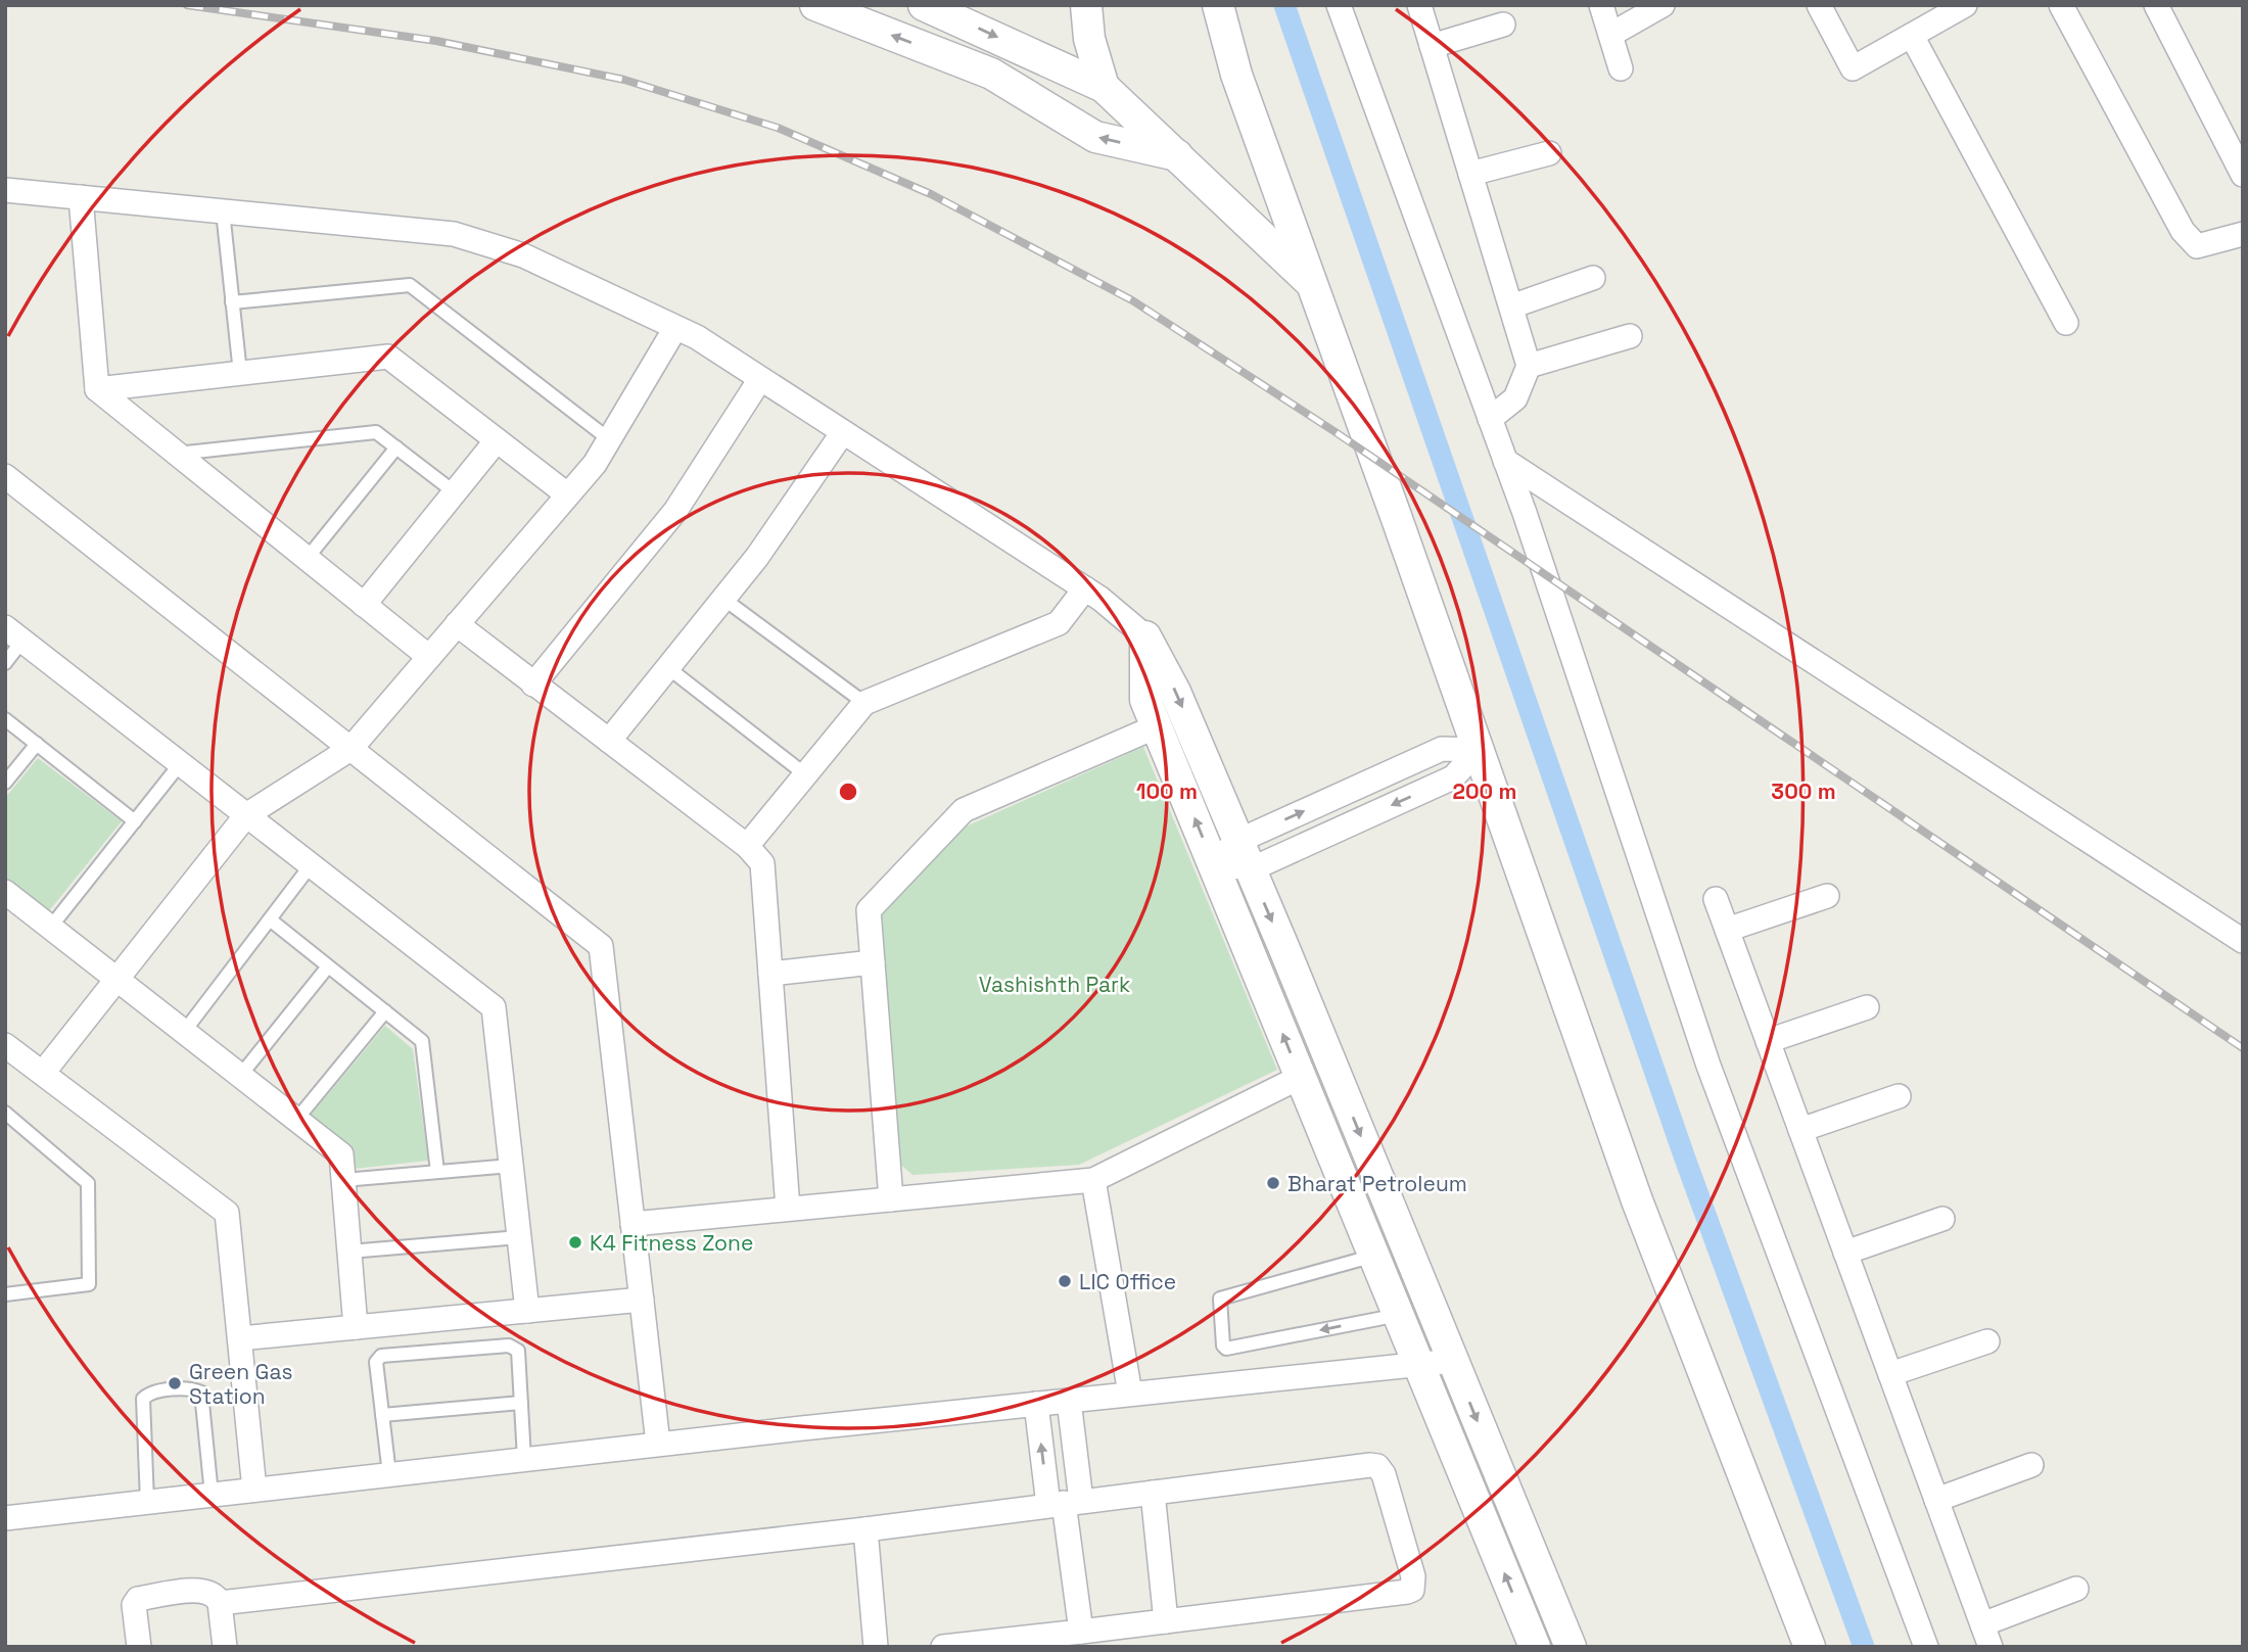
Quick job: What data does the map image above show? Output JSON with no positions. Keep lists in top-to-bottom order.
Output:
{
  "parks": ["Vashishth Park"],
  "places": [
    "Bharat Petroleum",
    "K4 Fitness Zone",
    "LIC Office",
    "Green Gas Station"
  ],
  "rings": ["100 m", "200 m", "300 m"]
}
